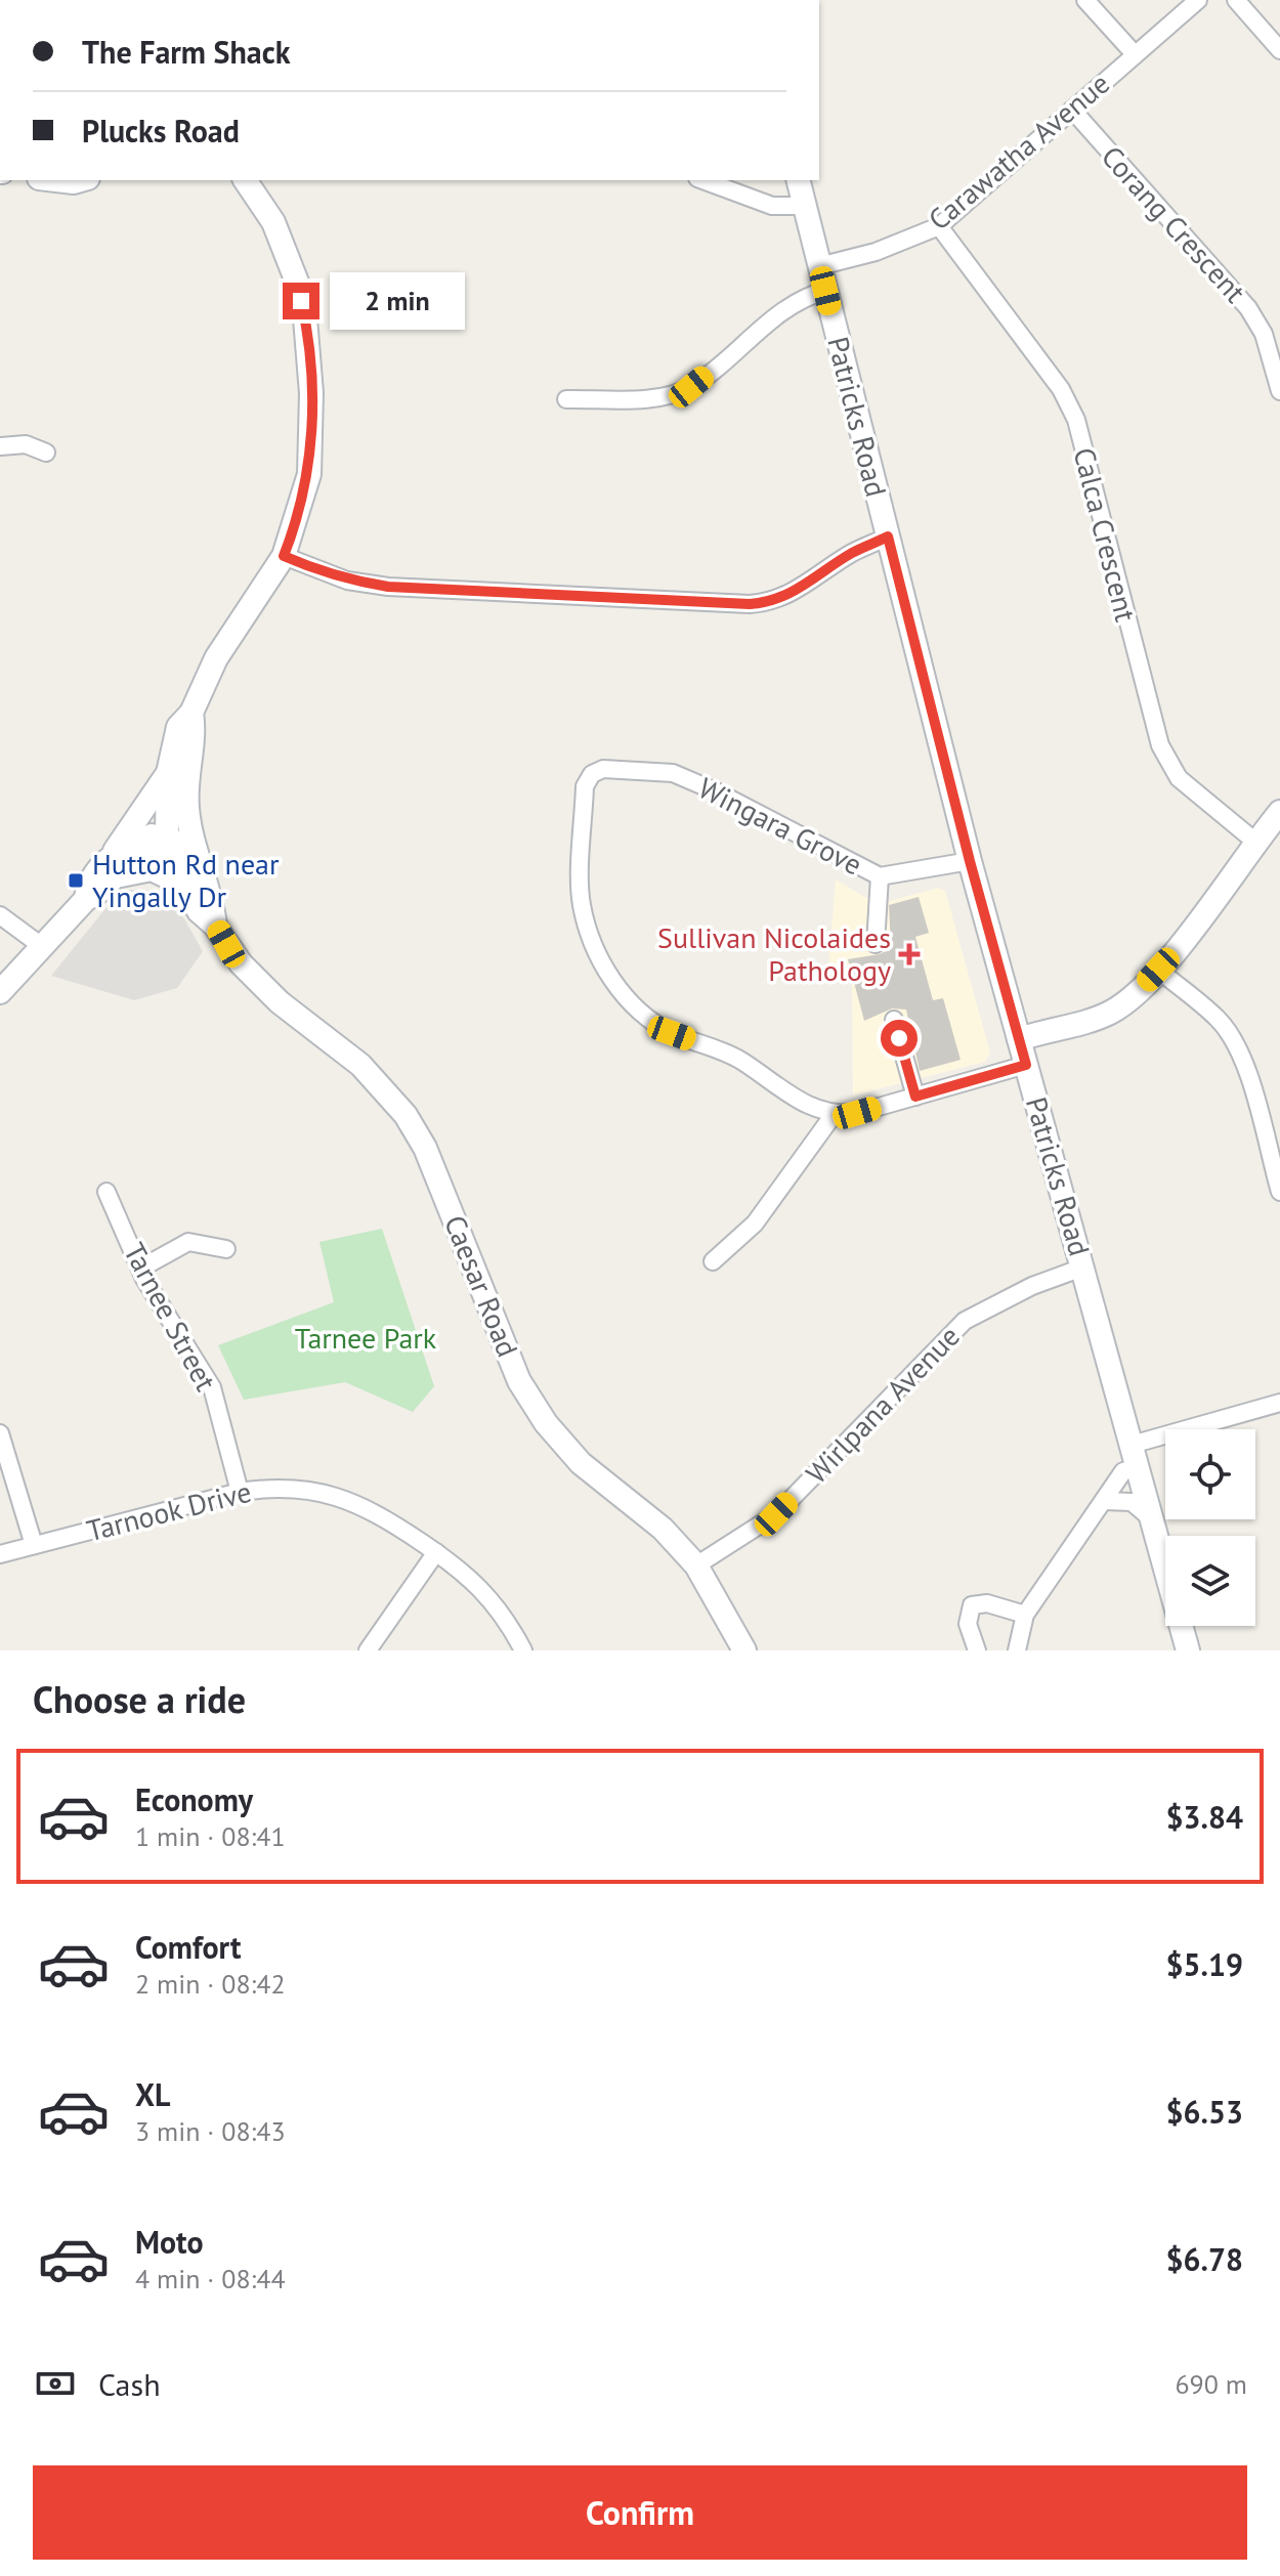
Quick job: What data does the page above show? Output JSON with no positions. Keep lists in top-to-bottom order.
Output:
{
  "streets": {
    "street": [
      "Carawatha Avenue",
      "Corang Crescent",
      "Patricks Road",
      "Calca Crescent",
      "Wingara Grove",
      "Caesar Road",
      "Tarnee Street",
      "Wirlpana Avenue",
      "Tarnook Drive"
    ]
  },
  "crossings": [
    ["Carawatha Avenue", "Corang Crescent"],
    ["Carawatha Avenue", "Patricks Road"],
    ["Carawatha Avenue", "Calca Crescent"],
    ["Patricks Road", "Wingara Grove"],
    ["Patricks Road", "Wirlpana Avenue"],
    ["Caesar Road", "Wirlpana Avenue"],
    ["Tarnee Street", "Tarnook Drive"]
  ],
  "parks": ["Tarnee Park"],
  "places": {
    "transit": ["Hutton Rd near Yingally Dr"],
    "health": ["Sullivan Nicolaides Pathology"]
  },
  "page": {
    "banner": ["The Farm Shack", "Plucks Road"],
    "bubble": "2 min",
    "heading": "Choose a ride",
    "list": [
      {
        "name": "Economy",
        "note": "1 min · 08:41",
        "value": "$3.84"
      },
      {
        "name": "Comfort",
        "note": "2 min · 08:42",
        "value": "$5.19"
      },
      {
        "name": "XL",
        "note": "3 min · 08:43",
        "value": "$6.53"
      },
      {
        "name": "Moto",
        "note": "4 min · 08:44",
        "value": "$6.78"
      }
    ],
    "pay": ["Cash", "690 m"],
    "buttons": "Confirm"
  }
}
